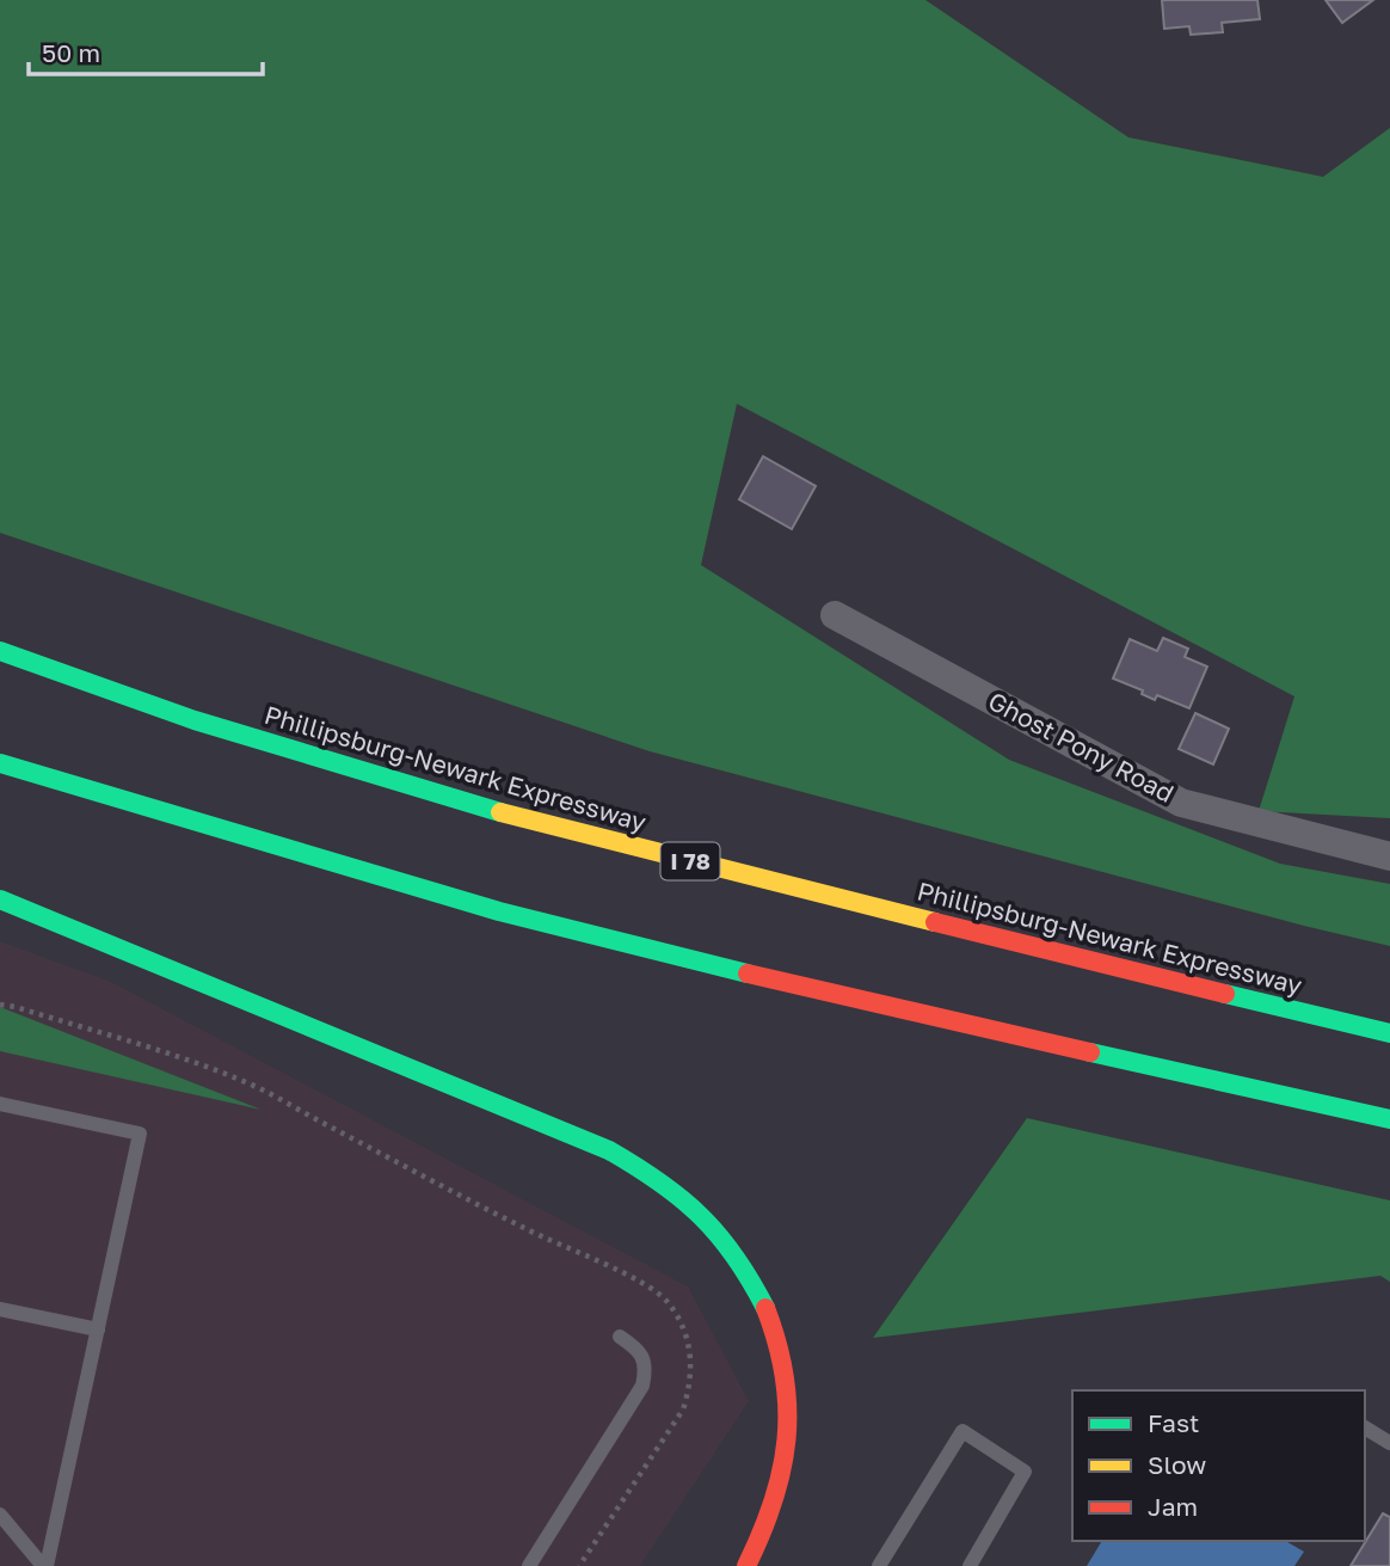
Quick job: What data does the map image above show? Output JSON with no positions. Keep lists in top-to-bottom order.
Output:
{
  "streets": {
    "highway": ["Phillipsburg-Newark Expressway", "I 78"],
    "street": ["Ghost Pony Road"]
  },
  "legend": ["Fast", "Slow", "Jam"],
  "scale_bar": "50 m"
}
